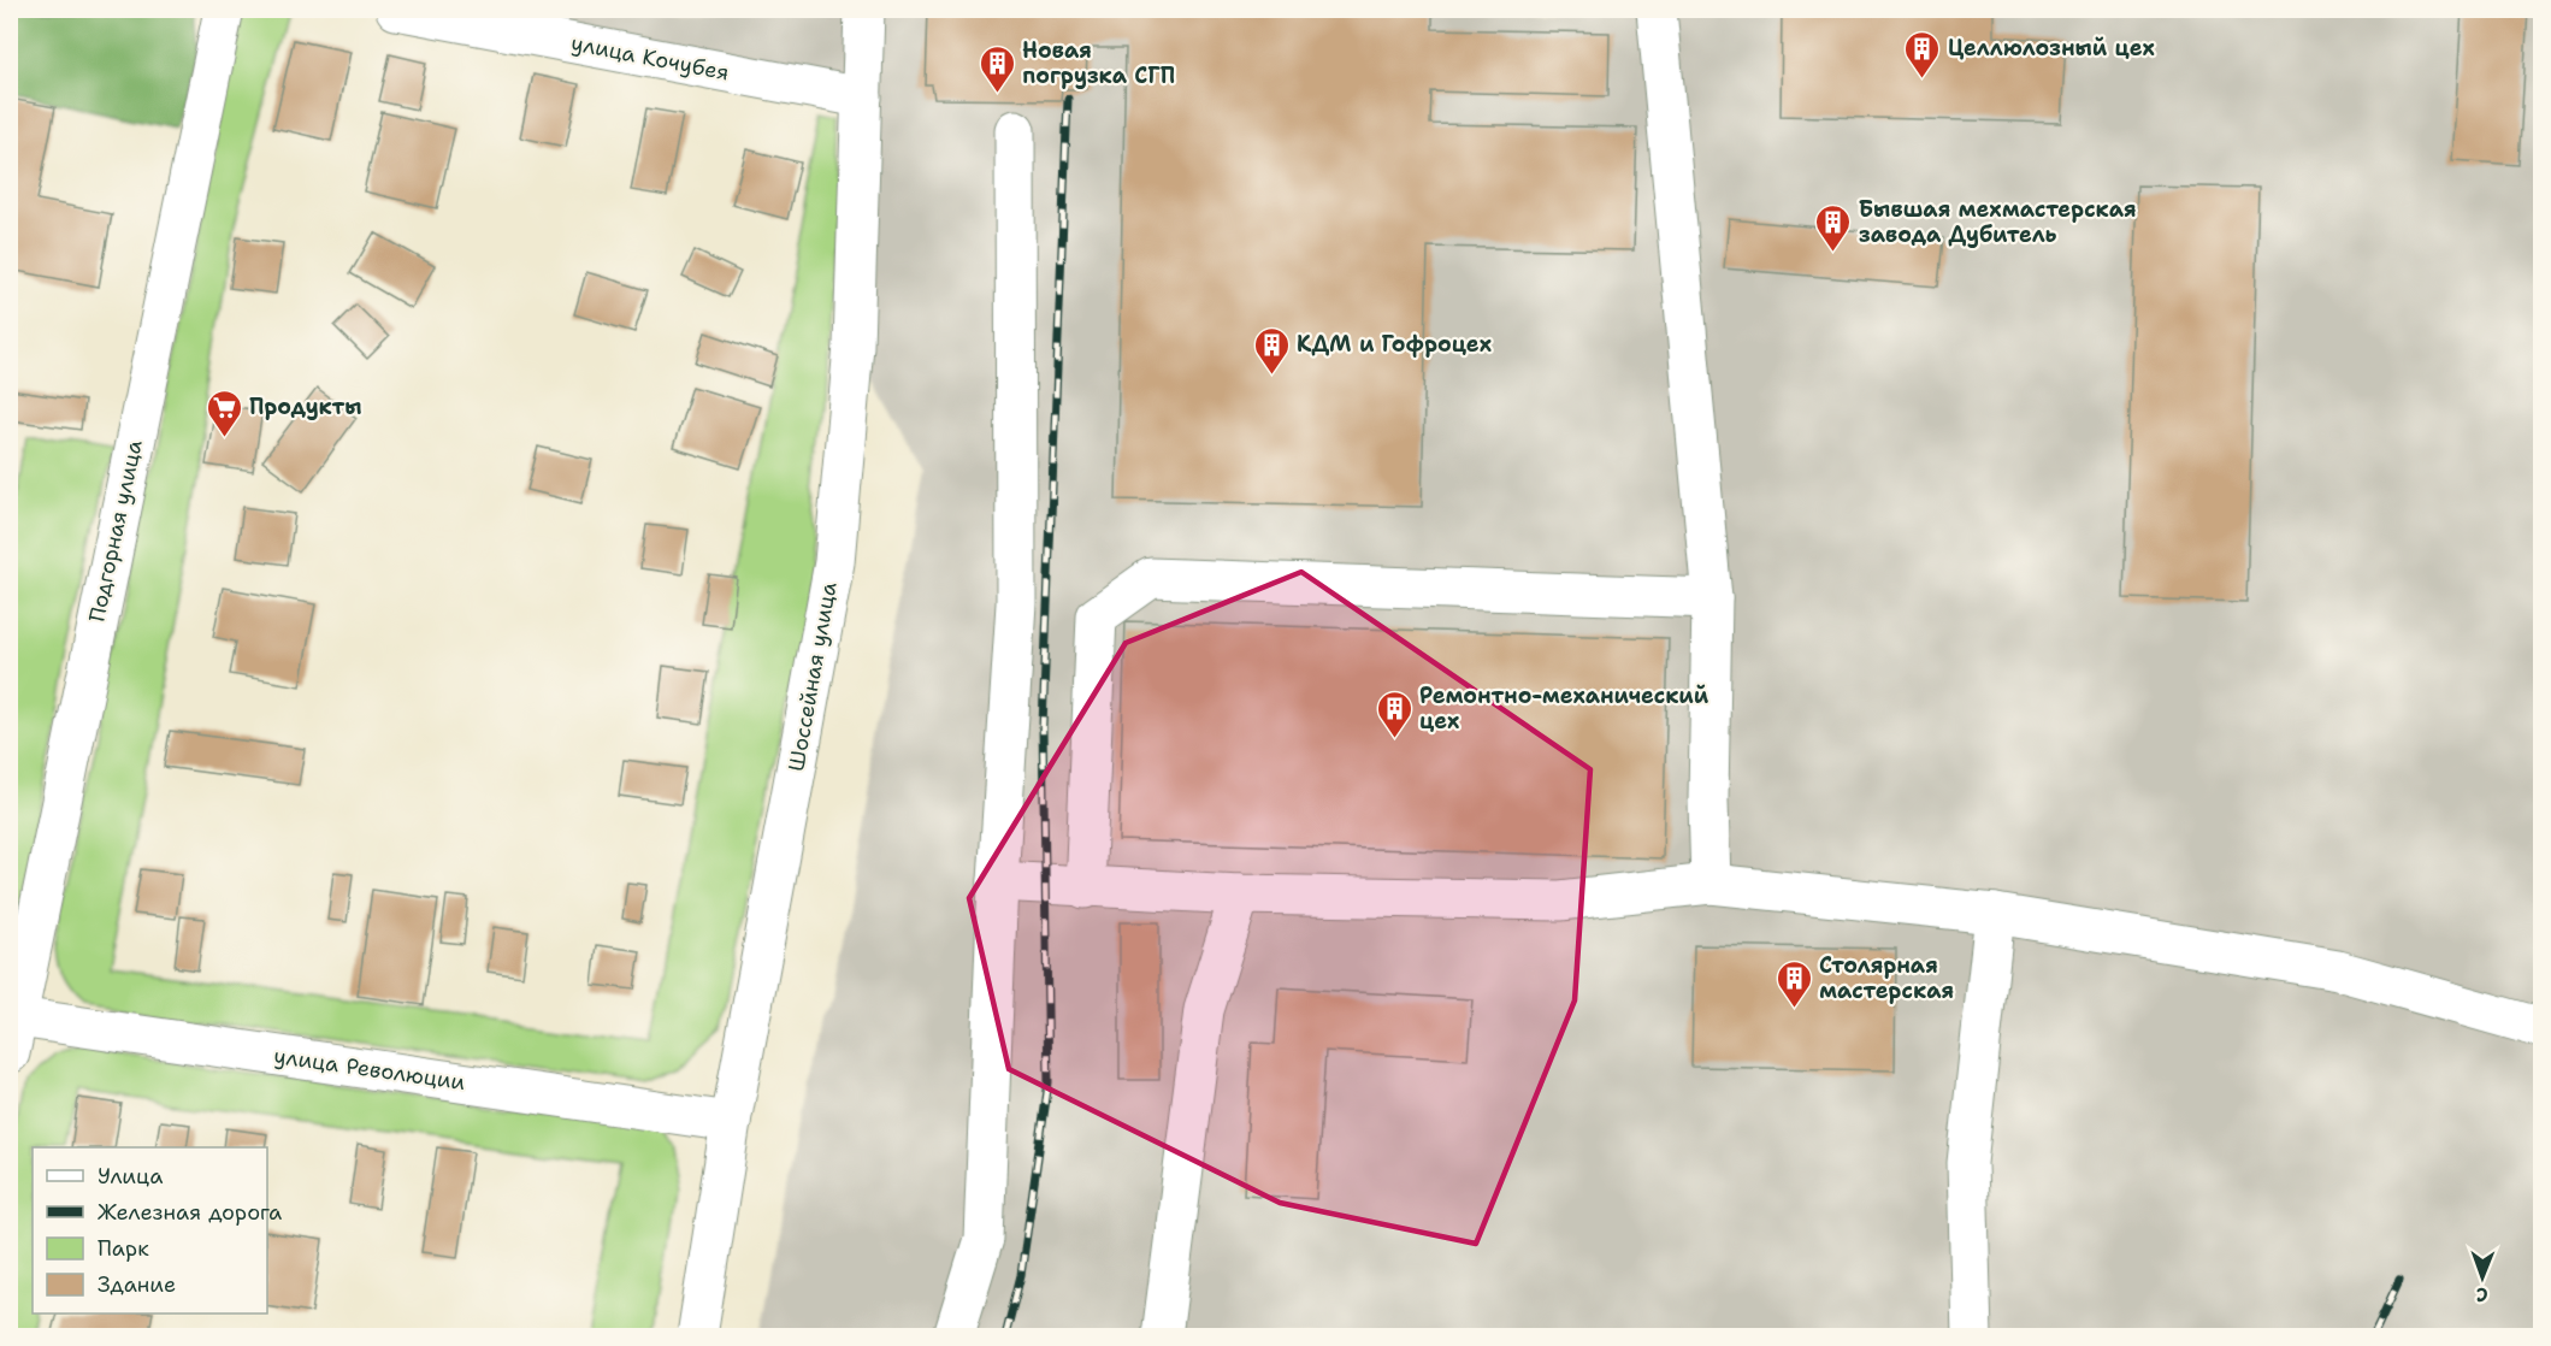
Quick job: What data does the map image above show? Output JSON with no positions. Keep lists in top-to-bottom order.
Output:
{
  "streets": {
    "street": [
      "улица Кочубея",
      "Подгорная улица",
      "Шоссейная улица",
      "улица Революции"
    ]
  },
  "crossings": [
    ["улица Кочубея", "Шоссейная улица"],
    ["Подгорная улица", "улица Революции"],
    ["Шоссейная улица", "улица Революции"]
  ],
  "places": {
    "building": [
      "Целлюлозный цех",
      "Новая погрузка СГП",
      "Бывшая мехмастерская завода Дубитель",
      "КДМ и Гофроцех",
      "Ремонтно-механический цех",
      "Столярная мастерская"
    ],
    "supermarket": ["Продукты"]
  },
  "legend": [
    "Улица",
    "Железная дорога",
    "Парк",
    "Здание"
  ],
  "north": "bottom"
}
